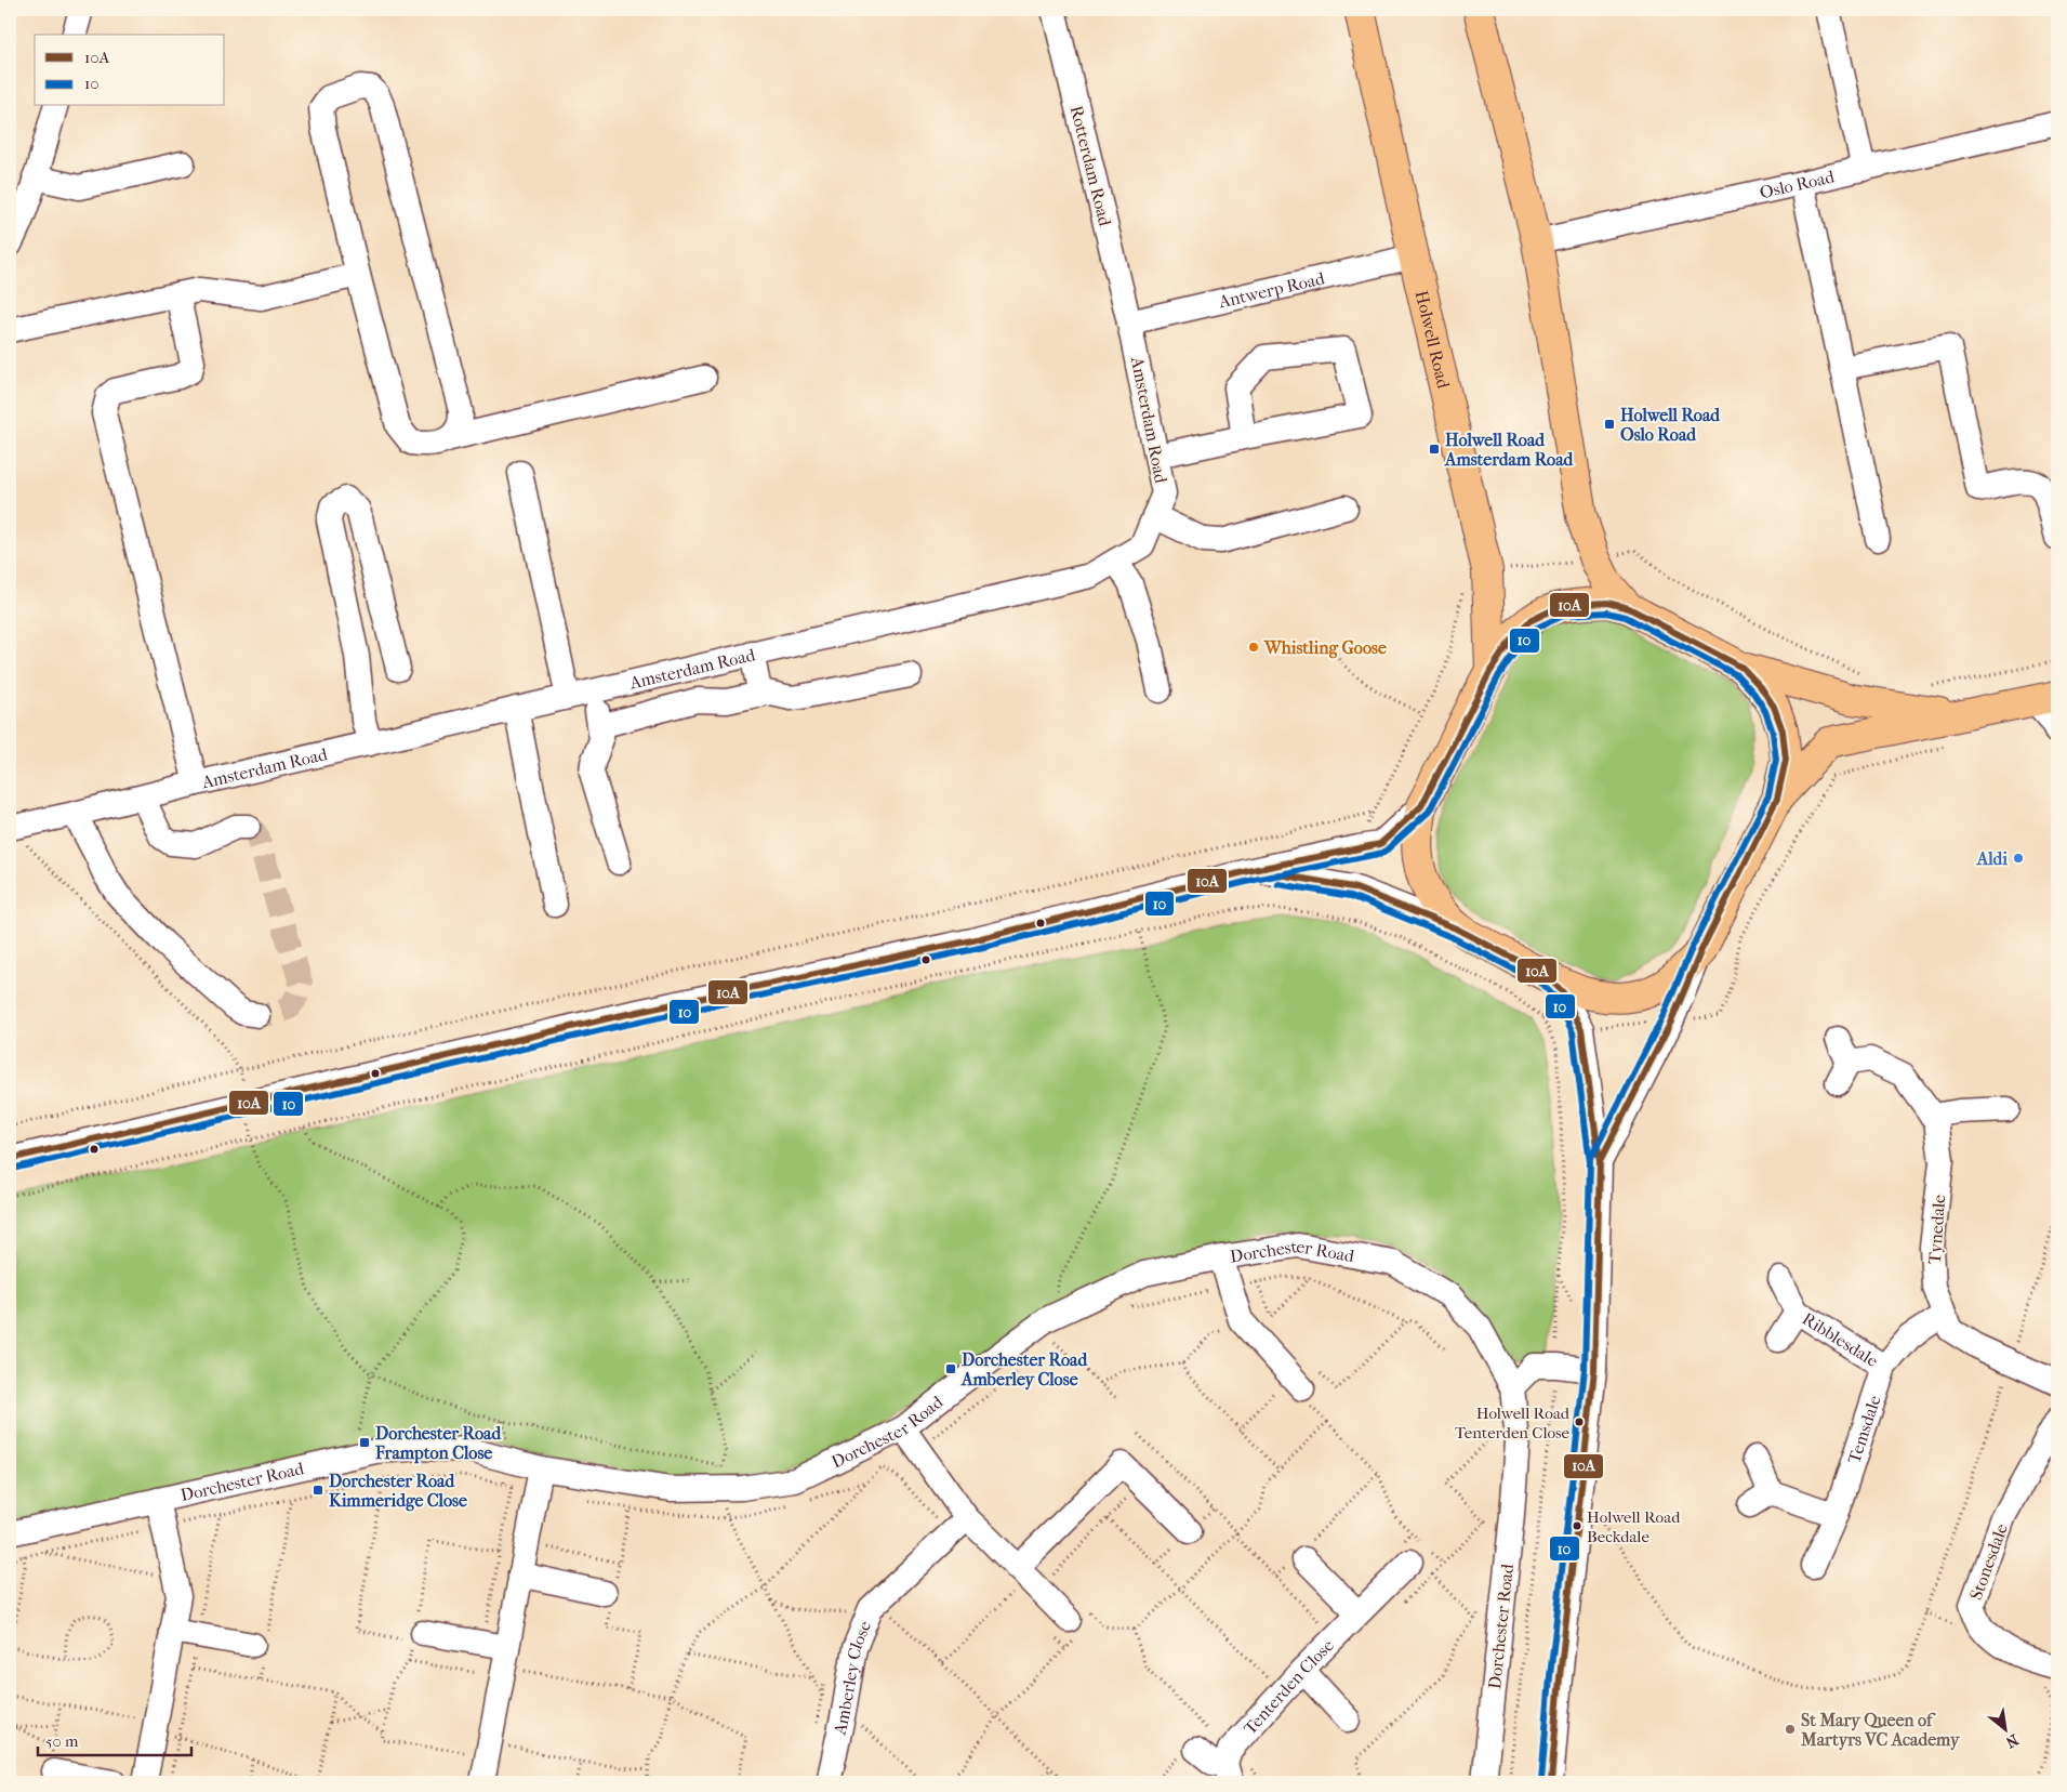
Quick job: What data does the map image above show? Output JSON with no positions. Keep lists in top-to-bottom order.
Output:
{
  "streets": {
    "highway": ["Holwell Road"],
    "street": [
      "Rotterdam Road",
      "Oslo Road",
      "Antwerp Road",
      "Amsterdam Road",
      "Tynedale",
      "Dorchester Road",
      "Ribblesdale",
      "Temsdale",
      "Stonesdale",
      "Amberley Close",
      "Tenterden Close"
    ]
  },
  "crossings": [
    ["Rotterdam Road", "Antwerp Road"],
    ["Rotterdam Road", "Amsterdam Road"],
    ["Antwerp Road", "Holwell Road"],
    ["Antwerp Road", "Amsterdam Road"],
    ["Tynedale", "Temsdale"],
    ["Ribblesdale", "Temsdale"]
  ],
  "places": {
    "transit": [
      "Holwell Road Oslo Road",
      "Holwell Road Amsterdam Road",
      "Dorchester Road Amberley Close",
      "Dorchester Road Frampton Close",
      "Dorchester Road Kimmeridge Close"
    ],
    "other": [
      "Whistling Goose",
      "Aldi",
      "Holwell Road Tenterden Close",
      "Holwell Road Beckdale",
      "St Mary Queen of Martyrs VC Academy"
    ]
  },
  "lines": ["transit line 10A", "transit line 10"],
  "legend": ["10A", "10"],
  "scale_bar": "50 m",
  "north": "bottom right"
}
